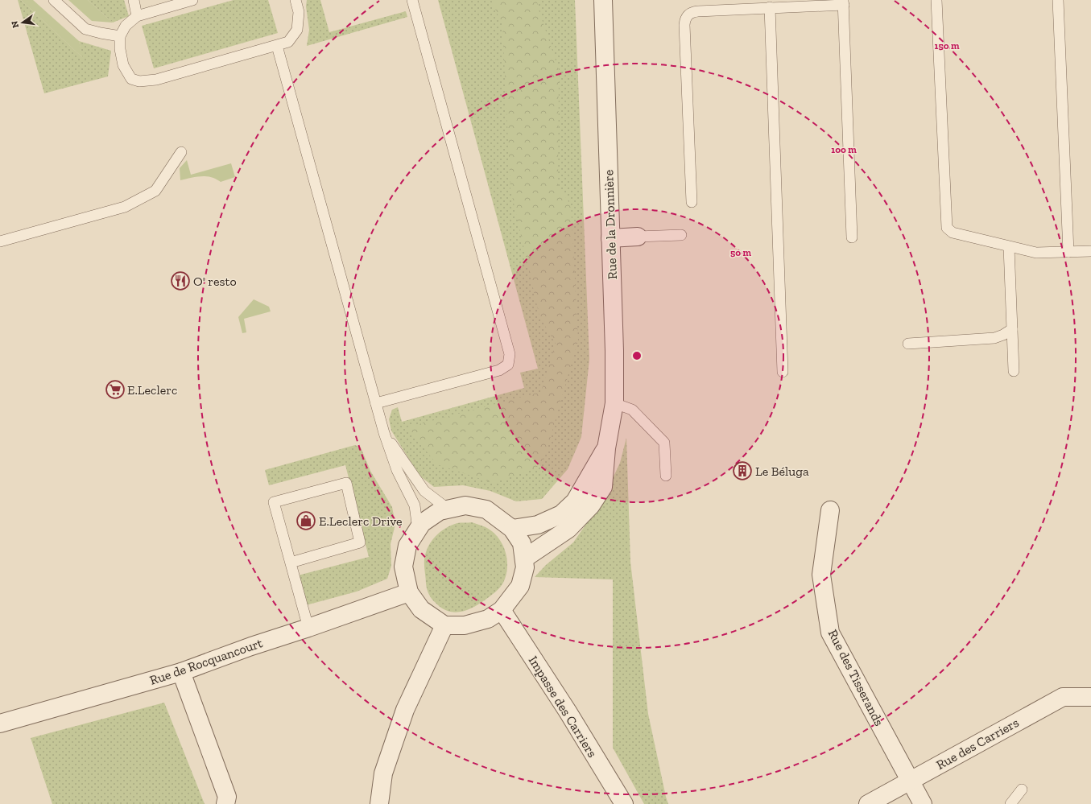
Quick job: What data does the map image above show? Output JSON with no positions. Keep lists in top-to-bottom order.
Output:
{
  "streets": {
    "street": [
      "Rue de la Dronnière",
      "Rue de Rocquancourt",
      "Rue des Tisserands",
      "Impasse des Carriers",
      "Rue des Carriers"
    ]
  },
  "crossings": [
    ["Rue des Tisserands", "Rue des Carriers"]
  ],
  "places": {
    "restaurant": ["O' resto"],
    "supermarket": ["E.Leclerc"],
    "building": ["Le Béluga"],
    "shop": ["E.Leclerc Drive"]
  },
  "north": "left",
  "rings": ["150 m", "100 m", "50 m"]
}
